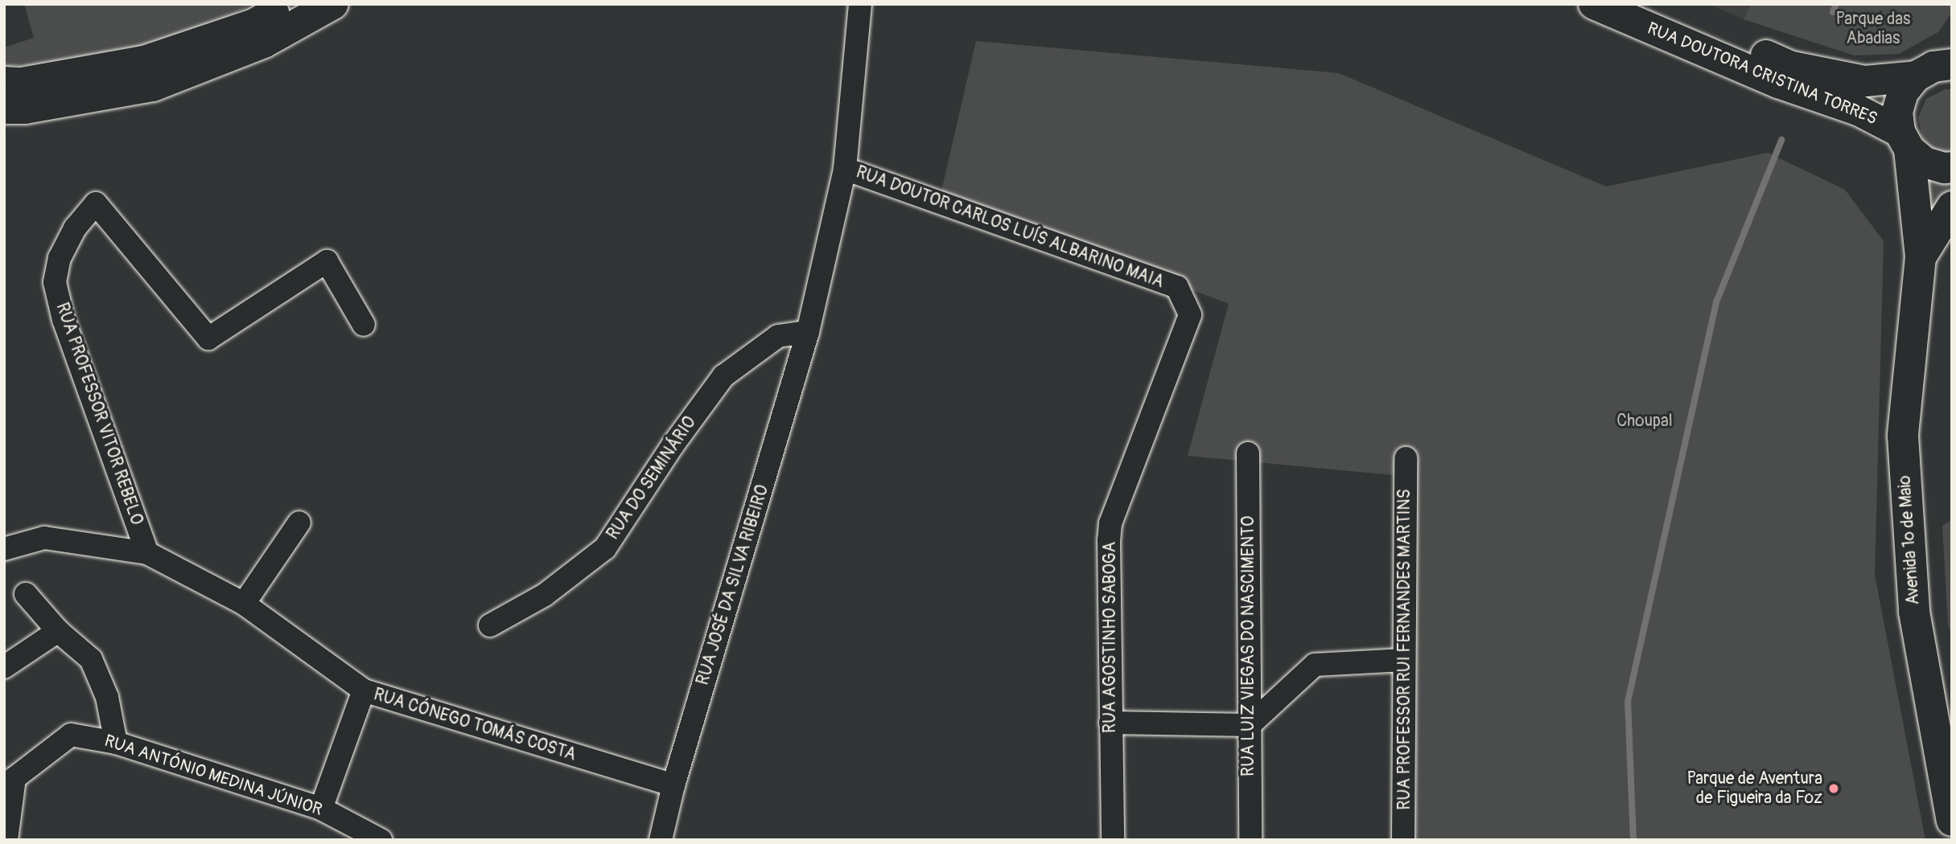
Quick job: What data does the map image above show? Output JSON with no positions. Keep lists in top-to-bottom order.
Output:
{
  "streets": {
    "main road": ["RUA DOUTORA CRISTINA TORRES", "Avenida 1º de Maio"],
    "street": [
      "RUA DOUTOR CARLOS LUÍS ALBARINO MAIA",
      "RUA PROFESSOR VITOR REBELO",
      "RUA DO SEMINÁRIO",
      "RUA JOSÉ DA SILVA RIBEIRO",
      "RUA AGOSTINHO SABOGA",
      "RUA LUIZ VIEGAS DO NASCIMENTO",
      "RUA PROFESSOR RUI FERNANDES MARTINS",
      "RUA CÓNEGO TOMÁS COSTA",
      "RUA ANTÓNIO MEDINA JÚNIOR"
    ]
  },
  "crossings": [
    ["RUA DOUTORA CRISTINA TORRES", "Avenida 1º de Maio"],
    ["RUA DOUTOR CARLOS LUÍS ALBARINO MAIA", "RUA JOSÉ DA SILVA RIBEIRO"],
    ["RUA DOUTOR CARLOS LUÍS ALBARINO MAIA", "RUA AGOSTINHO SABOGA"],
    ["RUA DO SEMINÁRIO", "RUA JOSÉ DA SILVA RIBEIRO"],
    ["RUA JOSÉ DA SILVA RIBEIRO", "RUA CÓNEGO TOMÁS COSTA"],
    ["RUA CÓNEGO TOMÁS COSTA", "RUA ANTÓNIO MEDINA JÚNIOR"]
  ],
  "parks": ["Parque das Abadias", "Choupal"],
  "places": ["Parque de Aventura de Figueira da Foz"]
}
